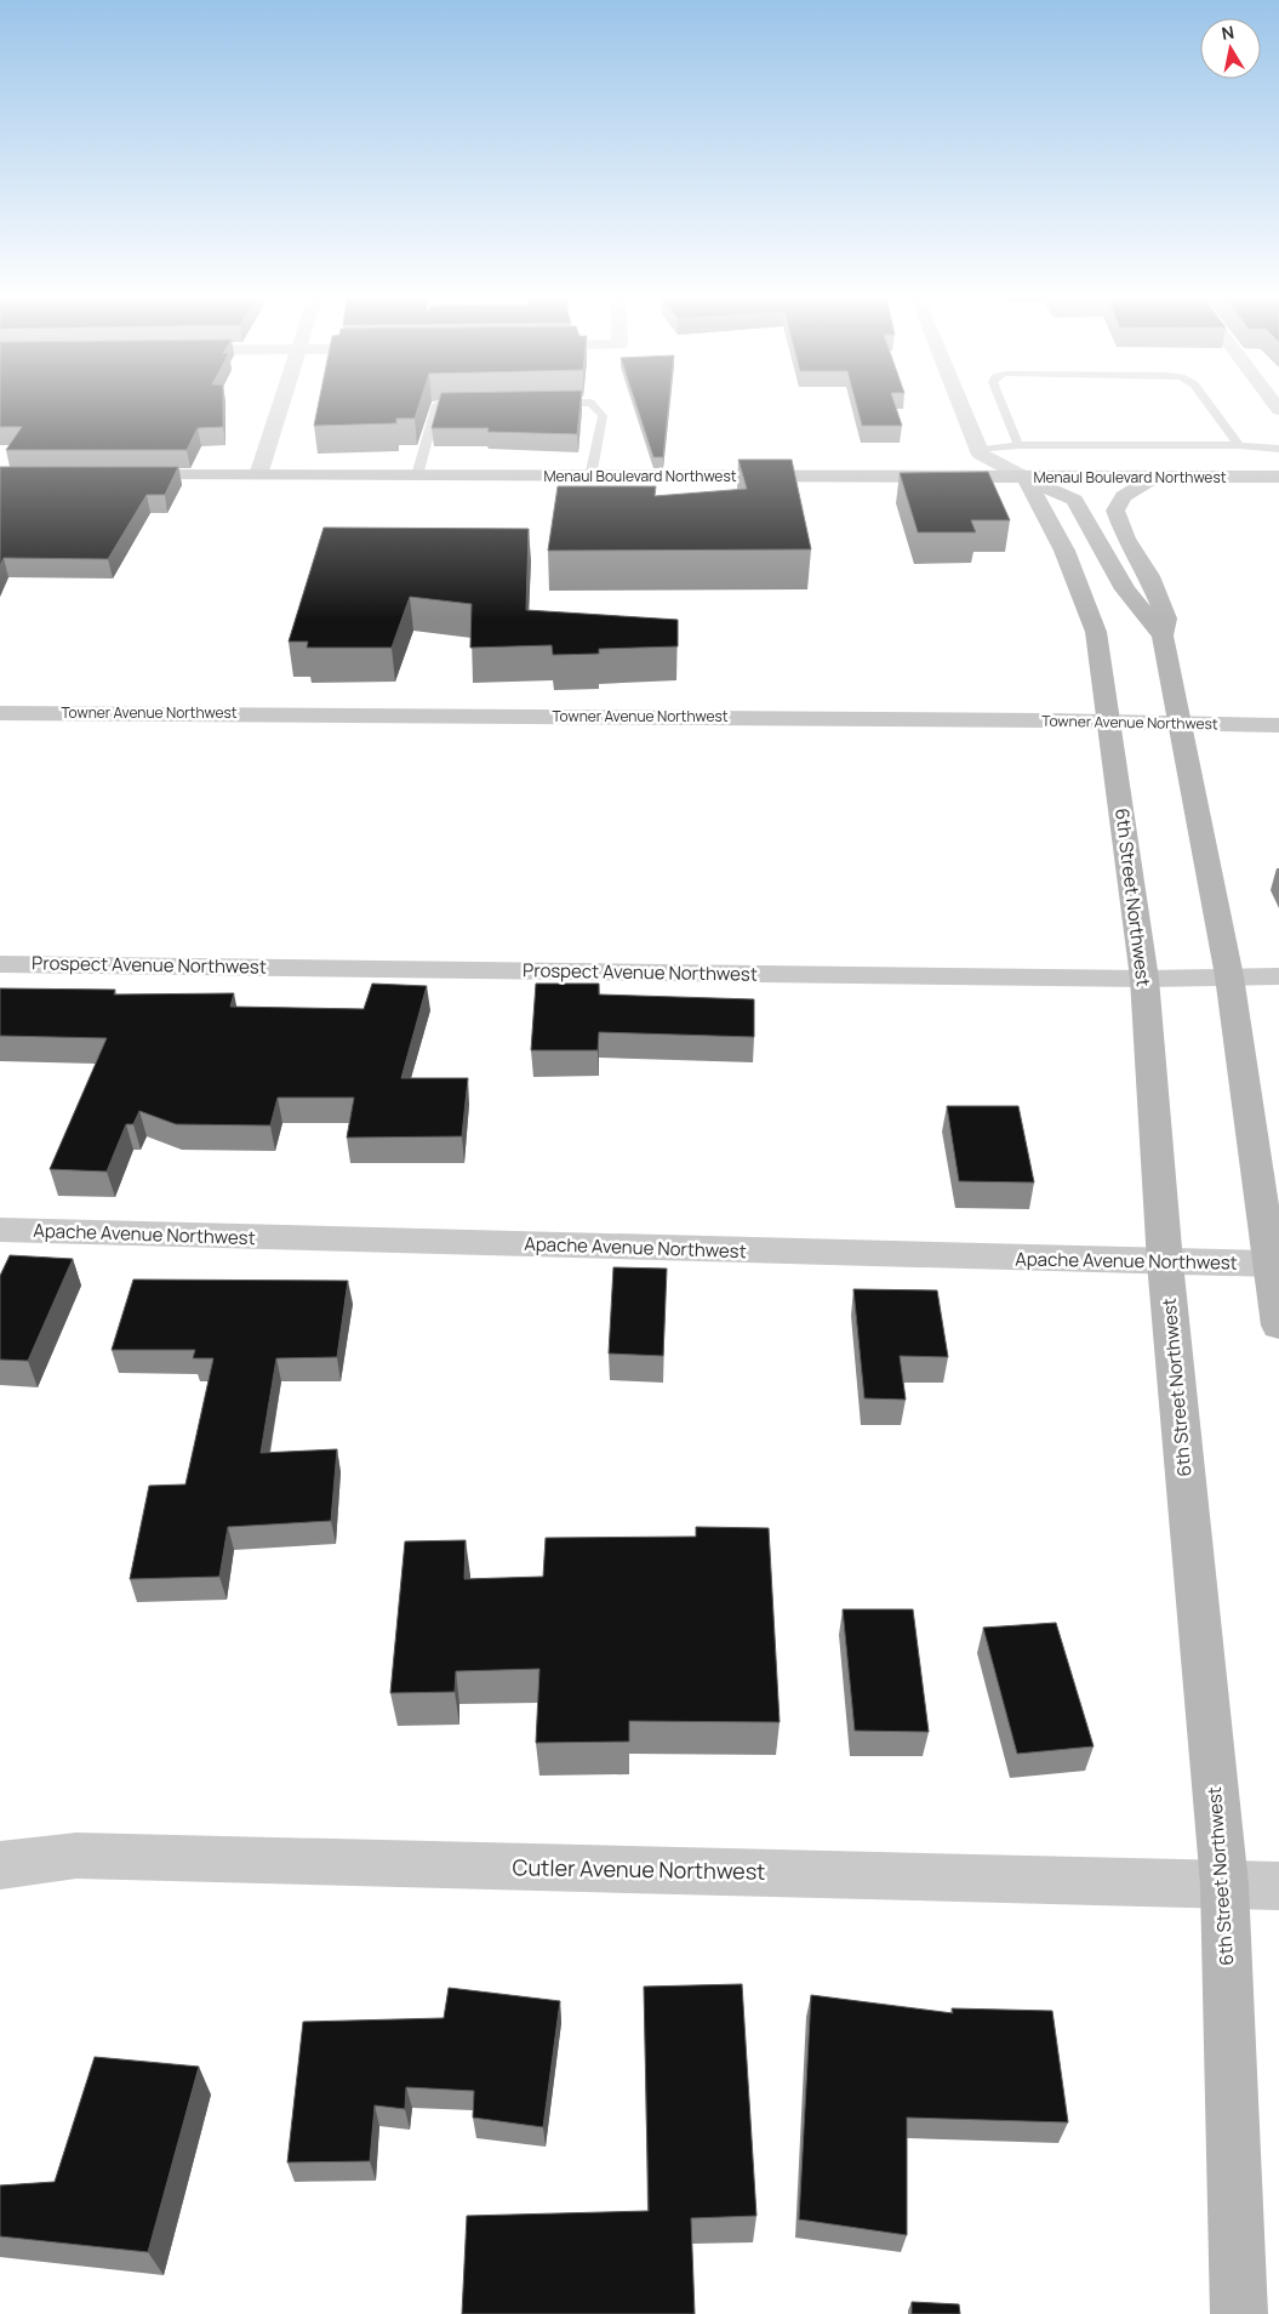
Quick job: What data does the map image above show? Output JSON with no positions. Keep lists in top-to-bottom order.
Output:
{
  "streets": {
    "main road": ["Menaul Boulevard Northwest", "6th Street Northwest"],
    "street": [
      "Towner Avenue Northwest",
      "Prospect Avenue Northwest",
      "Apache Avenue Northwest",
      "Cutler Avenue Northwest"
    ]
  },
  "crossings": [
    ["Menaul Boulevard Northwest", "6th Street Northwest"],
    ["Towner Avenue Northwest", "6th Street Northwest"],
    ["6th Street Northwest", "Prospect Avenue Northwest"],
    ["6th Street Northwest", "Apache Avenue Northwest"],
    ["6th Street Northwest", "Cutler Avenue Northwest"]
  ],
  "north": "top"
}
